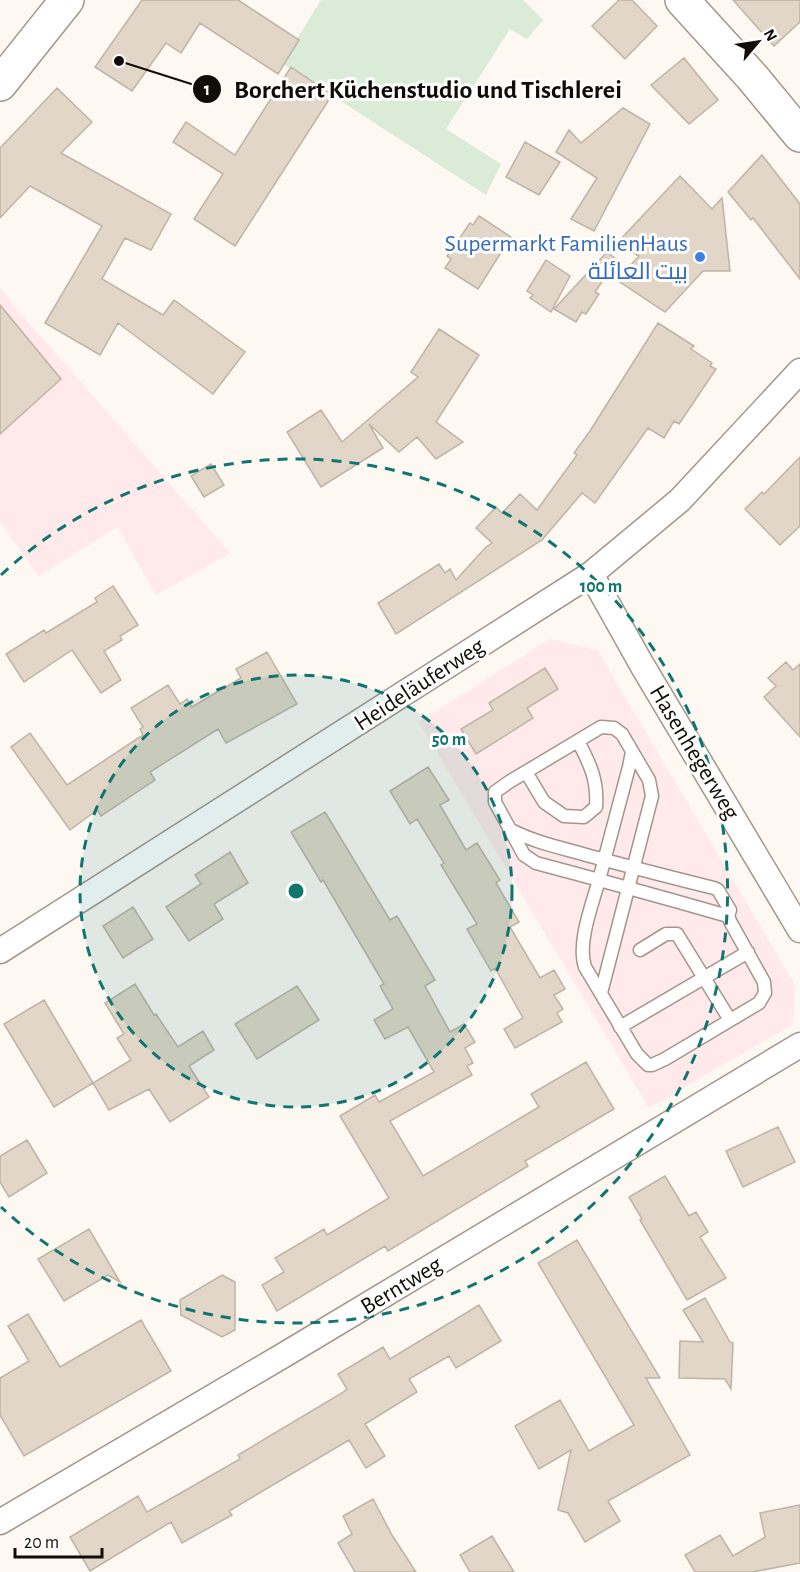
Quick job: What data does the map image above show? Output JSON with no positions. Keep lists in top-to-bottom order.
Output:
{
  "streets": {
    "street": ["Heideläuferweg", "Hasenhegerweg", "Berntweg"]
  },
  "crossings": [
    ["Heideläuferweg", "Hasenhegerweg"]
  ],
  "places": ["Borchert Küchenstudio und Tischlerei", "Supermarkt FamilienHaus بيت العائلة"],
  "scale_bar": "20 m",
  "north": "top right",
  "rings": ["100 m", "50 m"]
}
